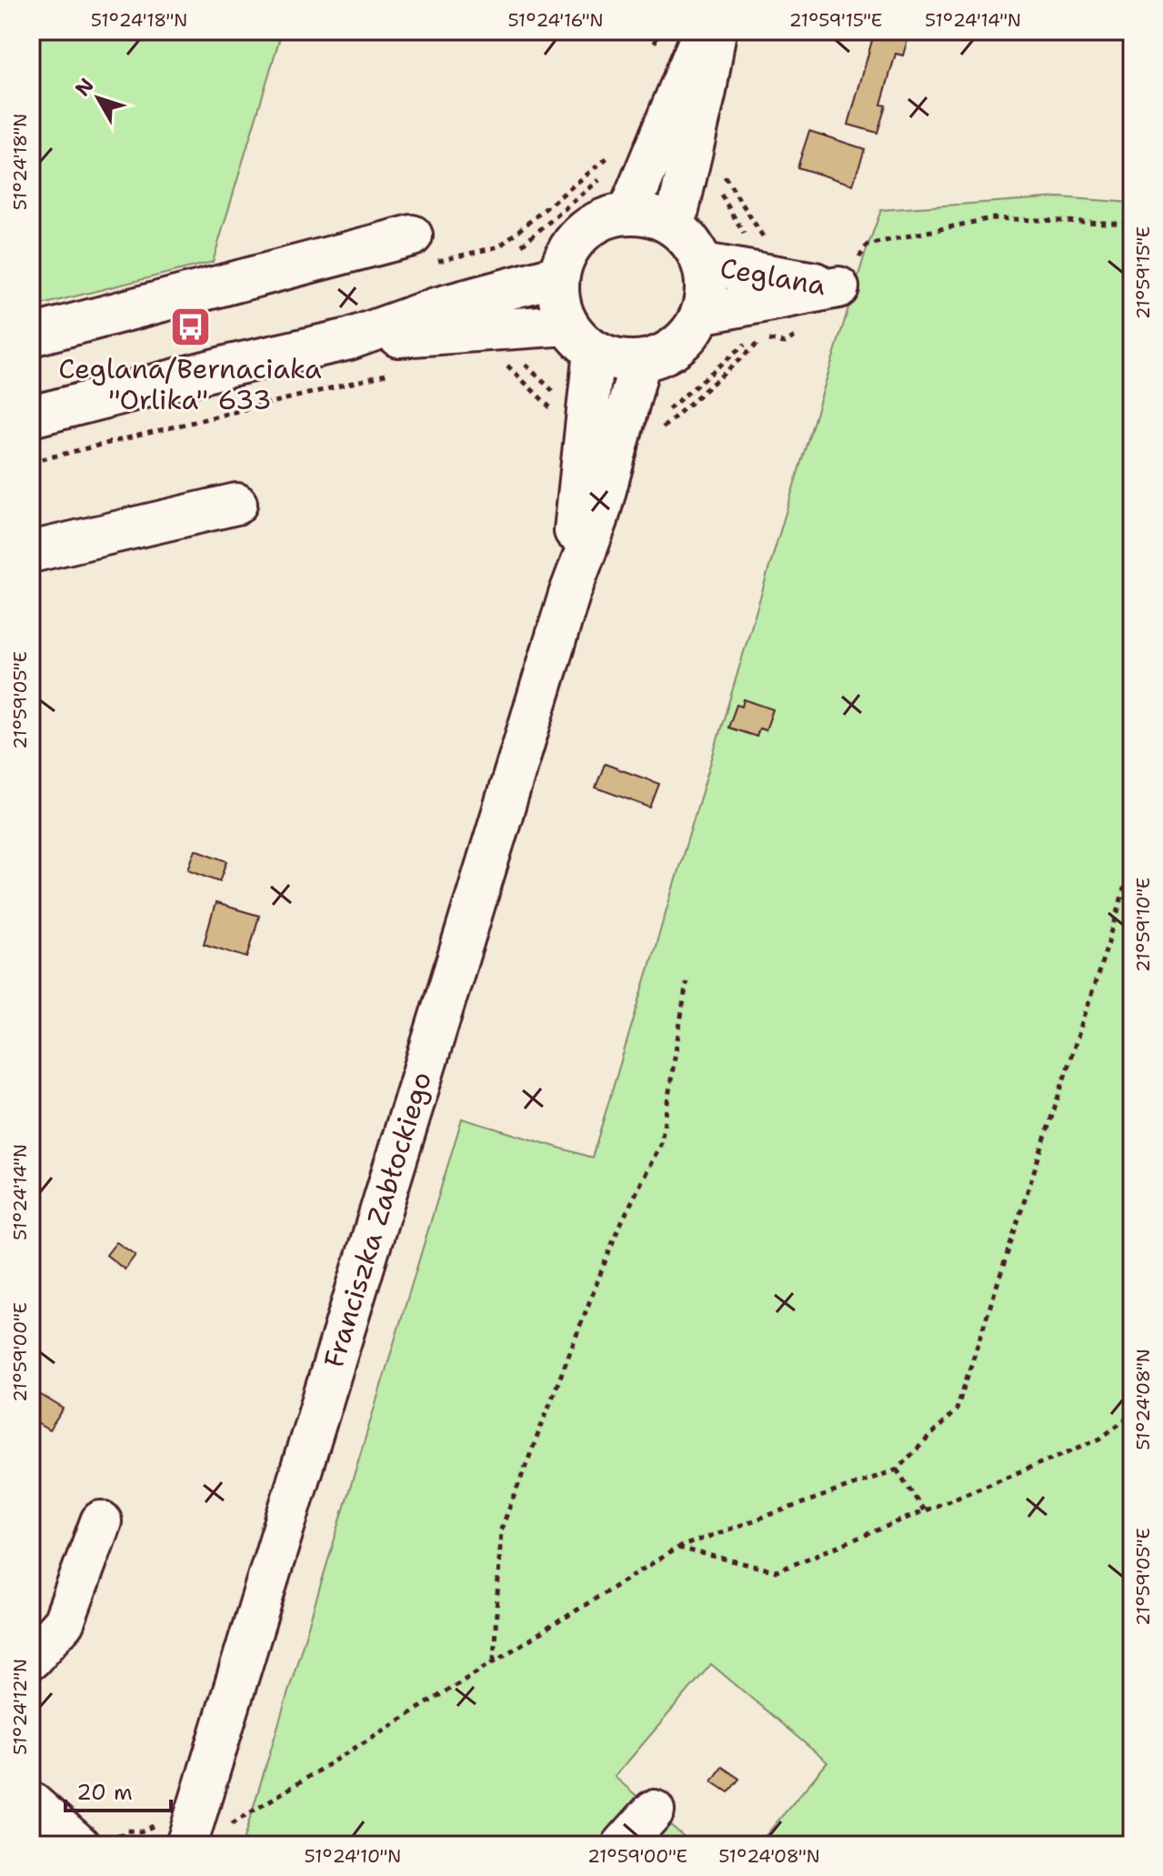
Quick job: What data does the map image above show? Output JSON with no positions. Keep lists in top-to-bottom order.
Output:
{
  "streets": {
    "street": ["Ceglana", "Franciszka Zabłockiego"]
  },
  "crossings": [
    ["Ceglana", "Franciszka Zabłockiego"]
  ],
  "places": {
    "bus stop": ["Ceglana/Bernaciaka \"Orlika\" 633"]
  },
  "scale_bar": "20 m",
  "north": "top left",
  "coordinates": [
    "51°24'18\"N",
    "51°24'16\"N",
    "21°59'15\"E",
    "51°24'14\"N",
    "21°59'05\"E",
    "21°59'10\"E",
    "21°59'00\"E",
    "51°24'08\"N",
    "51°24'12\"N",
    "51°24'10\"N"
  ]
}
